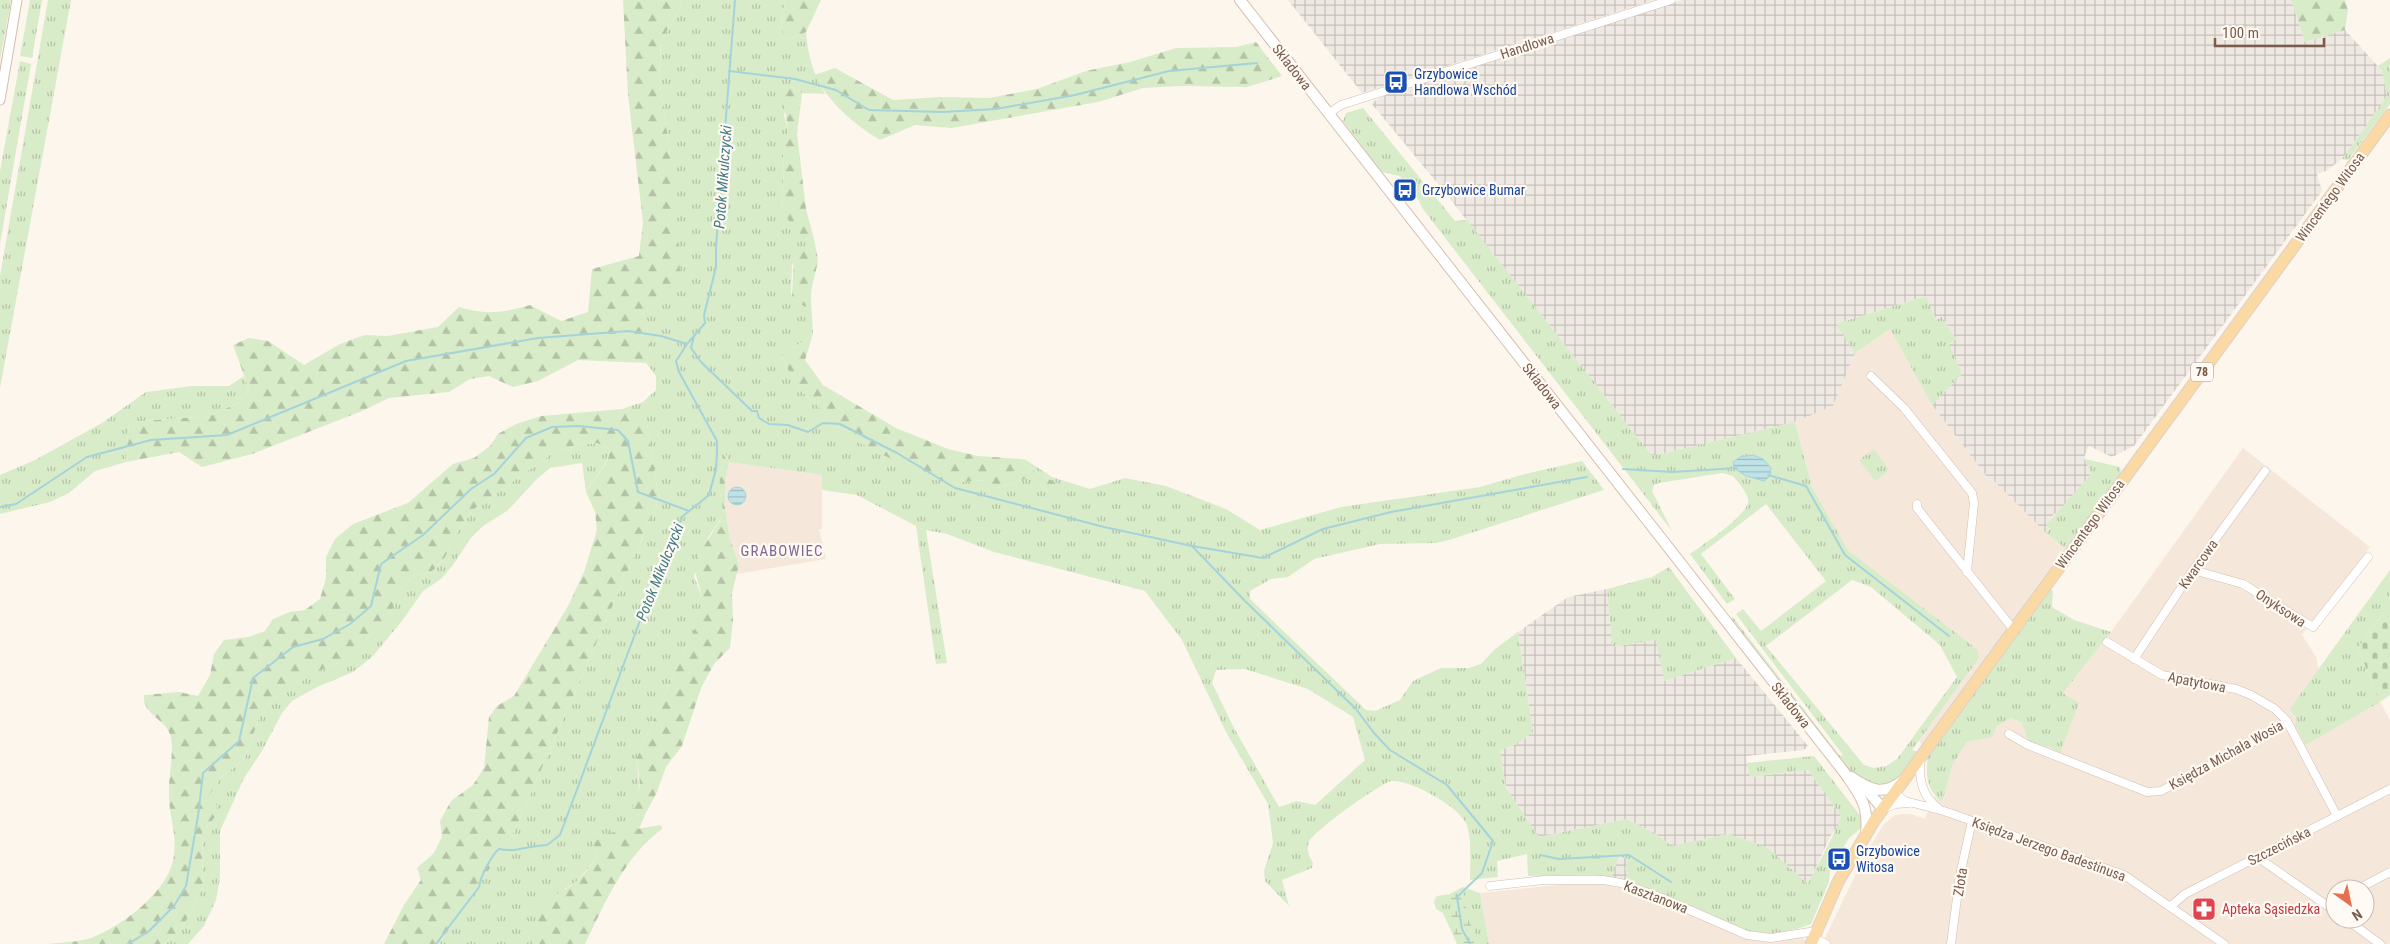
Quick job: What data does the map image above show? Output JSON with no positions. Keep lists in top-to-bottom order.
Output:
{
  "streets": {
    "main road": ["Składowa", "Wincentego Witosa", "78"],
    "street": [
      "Handlowa",
      "Kwarcowa",
      "Onyksowa",
      "Apatytowa",
      "Księdza Michała Wosia",
      "Szczecińska",
      "Księdza Jerzego Badestinusa",
      "Złota",
      "Kasztanowa"
    ]
  },
  "crossings": [
    ["Handlowa", "Składowa"],
    ["Składowa", "Wincentego Witosa"],
    ["Składowa", "Księdza Jerzego Badestinusa"],
    ["Wincentego Witosa", "Księdza Jerzego Badestinusa"],
    ["Wincentego Witosa", "Kasztanowa"],
    ["Kwarcowa", "Onyksowa"],
    ["Kwarcowa", "Apatytowa"],
    ["Apatytowa", "Księdza Michała Wosia"],
    ["Księdza Michała Wosia", "Szczecińska"],
    ["Szczecińska", "Księdza Jerzego Badestinusa"],
    ["Księdza Jerzego Badestinusa", "Złota"]
  ],
  "districts": ["GRABOWIEC"],
  "water": ["Potok Mikulczycki"],
  "places": {
    "bus stop": ["Grzybowice Handlowa Wschód", "Grzybowice Bumar", "Grzybowice Witosa"],
    "pharmacy": ["Apteka Sąsiedzka"]
  },
  "scale_bar": "100 m",
  "north": "bottom right"
}
